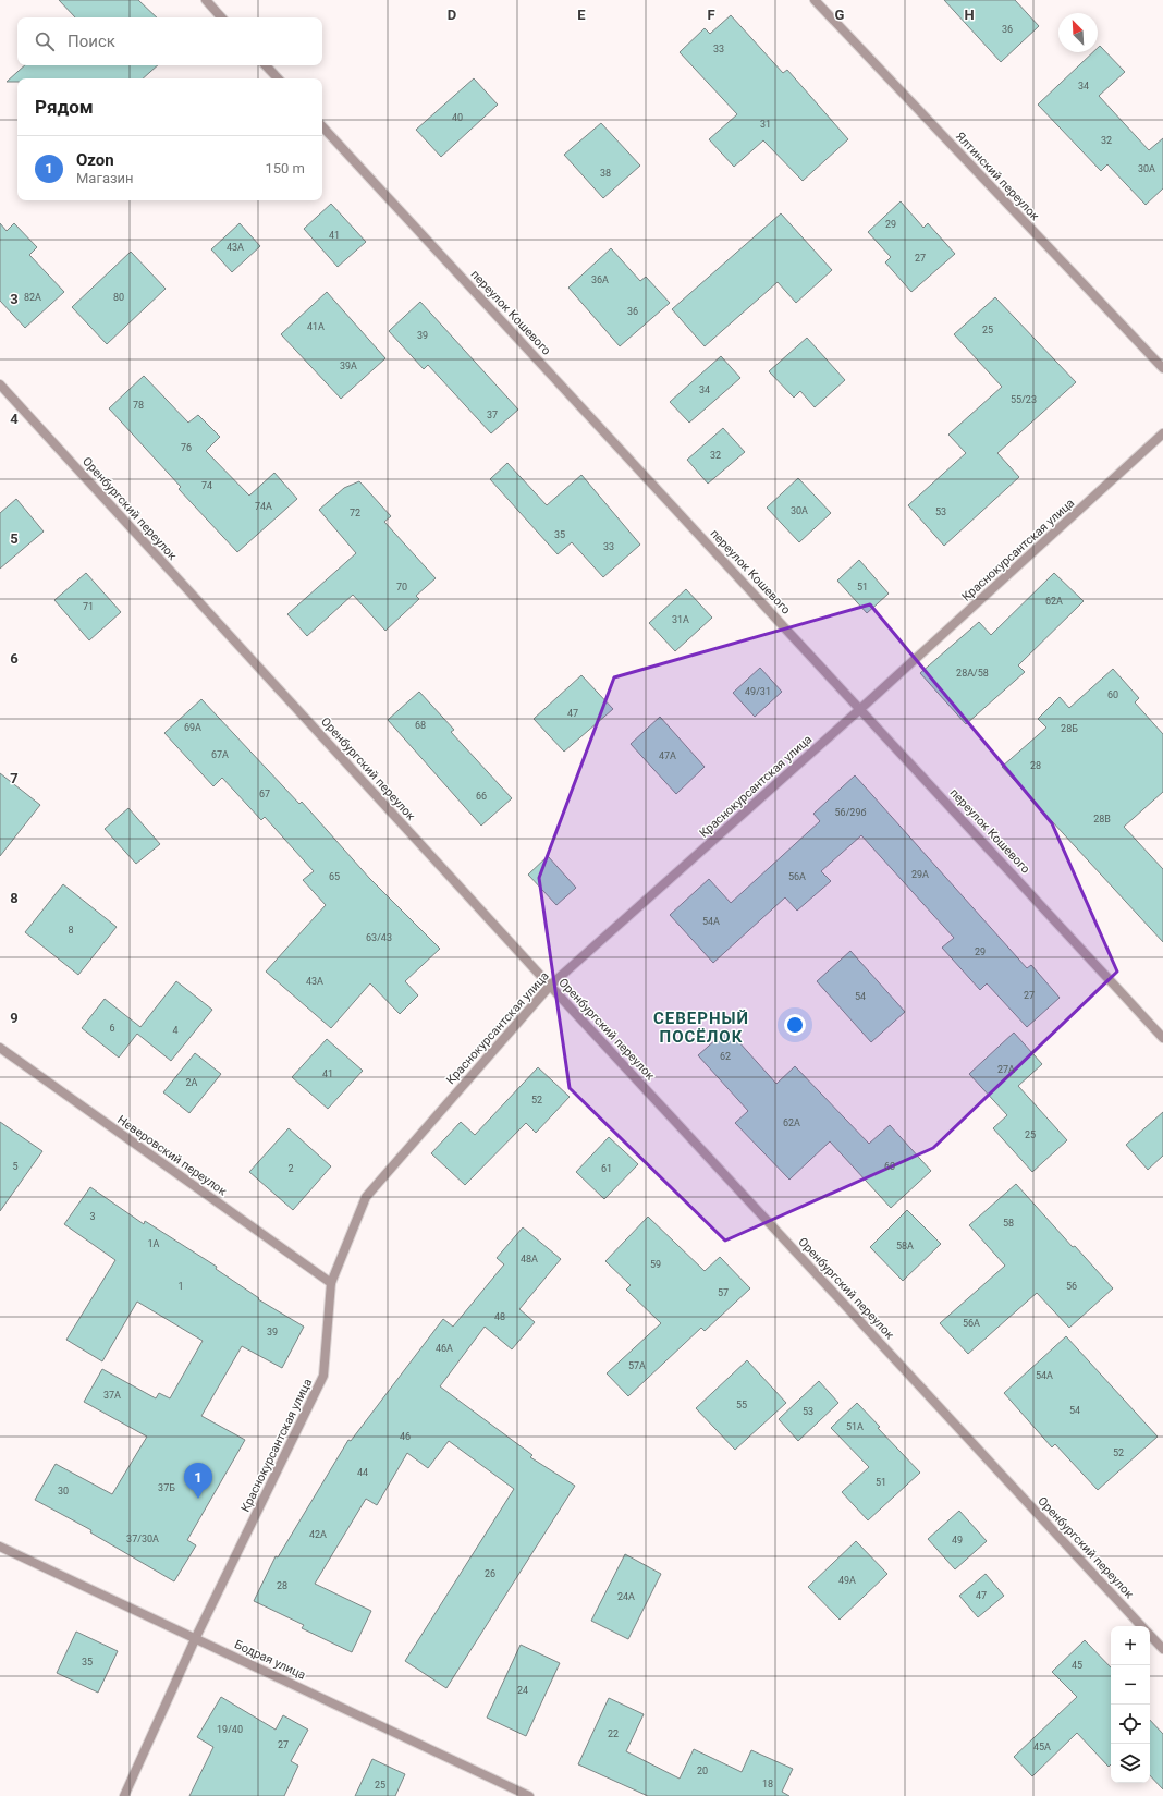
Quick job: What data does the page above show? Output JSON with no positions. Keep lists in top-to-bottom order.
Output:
{
  "streets": {
    "street": [
      "Ялтинский переулок",
      "переулок Кошевого",
      "Оренбургский переулок",
      "Краснокурсантская улица",
      "Неверовский переулок",
      "Бодрая улица"
    ]
  },
  "crossings": [
    ["переулок Кошевого", "Краснокурсантская улица"],
    ["Оренбургский переулок", "Краснокурсантская улица"],
    ["Краснокурсантская улица", "Неверовский переулок"],
    ["Краснокурсантская улица", "Бодрая улица"]
  ],
  "districts": ["СЕВЕРНЫЙ ПОСЁЛОК"],
  "house_numbers": [
    "36",
    "33",
    "34",
    "40",
    "31",
    "32",
    "30А",
    "38",
    "29",
    "41",
    "43А",
    "27",
    "36А",
    "82А",
    "80",
    "36",
    "41А",
    "25",
    "39",
    "39А",
    "34",
    "55/23",
    "78",
    "37",
    "76",
    "32",
    "74",
    "74А",
    "30А",
    "53",
    "72",
    "35",
    "33",
    "70",
    "51",
    "62А",
    "71",
    "31А",
    "28А/58",
    "49/31",
    "60",
    "47",
    "68",
    "69А",
    "28Б",
    "67А",
    "47А",
    "28",
    "67",
    "66",
    "56/29б",
    "28В",
    "29А",
    "65",
    "56А",
    "54А",
    "8",
    "63/43",
    "29",
    "43А",
    "27",
    "54",
    "6",
    "4",
    "62",
    "27А",
    "41",
    "2А",
    "52",
    "62А",
    "25",
    "5",
    "60",
    "2",
    "61",
    "3",
    "58",
    "1А",
    "58А",
    "48А",
    "59",
    "1",
    "56",
    "57",
    "48",
    "56А",
    "39",
    "46А",
    "57А",
    "54А",
    "37А",
    "55",
    "54",
    "53",
    "51А",
    "46",
    "52",
    "44",
    "51",
    "37Б",
    "30",
    "42А",
    "37/30А",
    "49",
    "26",
    "49А",
    "28",
    "47",
    "24А",
    "35",
    "45",
    "24",
    "19/40",
    "22",
    "27",
    "45А",
    "20",
    "18",
    "25"
  ],
  "north": "top left",
  "page": {
    "search": "Поиск",
    "heading": "Рядом",
    "list": [
      {
        "mark": "1",
        "name": "Ozon",
        "note": "Магазин",
        "value": "150 m"
      }
    ],
    "pins": "1",
    "map_buttons": ["+", "−"]
  },
  "grid": {
    "columns": [
      "D",
      "E",
      "F",
      "G",
      "H"
    ],
    "rows": [
      "3",
      "4",
      "5",
      "6",
      "7",
      "8",
      "9"
    ]
  }
}
